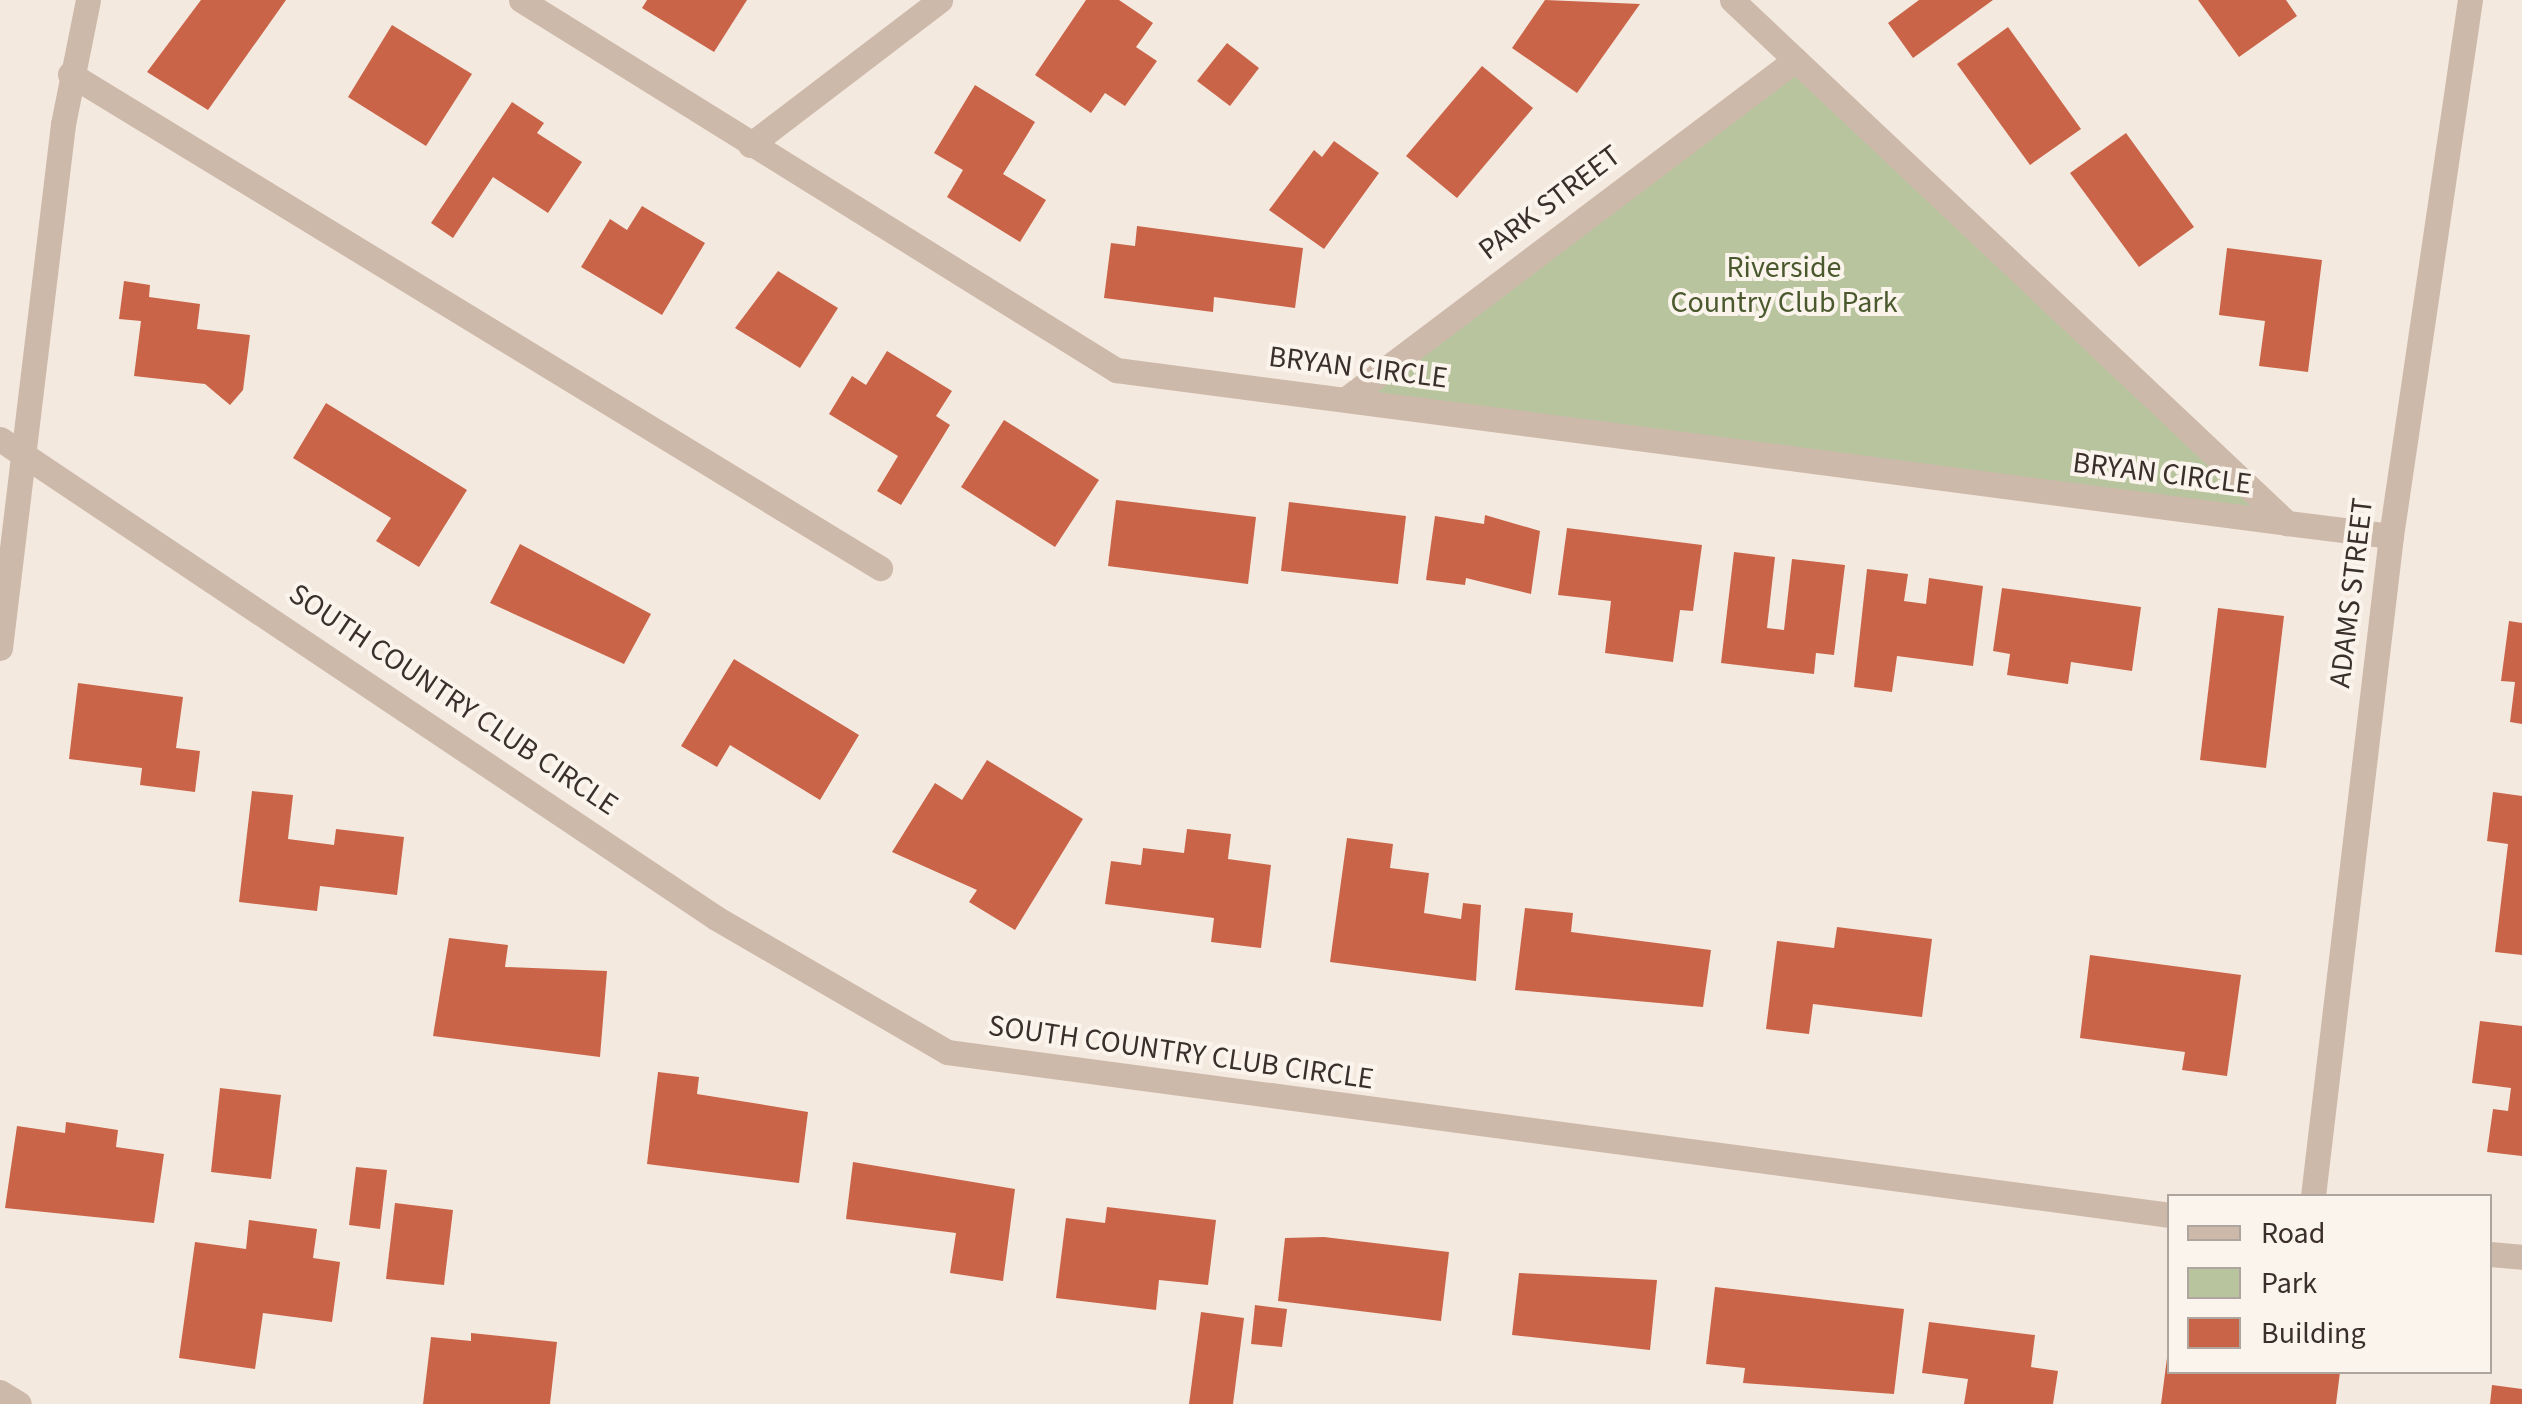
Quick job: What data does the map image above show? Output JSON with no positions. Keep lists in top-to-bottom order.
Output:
{
  "streets": {
    "street": [
      "PARK STREET",
      "BRYAN CIRCLE",
      "ADAMS STREET",
      "SOUTH COUNTRY CLUB CIRCLE"
    ]
  },
  "crossings": [
    ["PARK STREET", "BRYAN CIRCLE"],
    ["BRYAN CIRCLE", "ADAMS STREET"]
  ],
  "parks": ["Riverside Country Club Park"],
  "legend": ["Road", "Park", "Building"]
}
